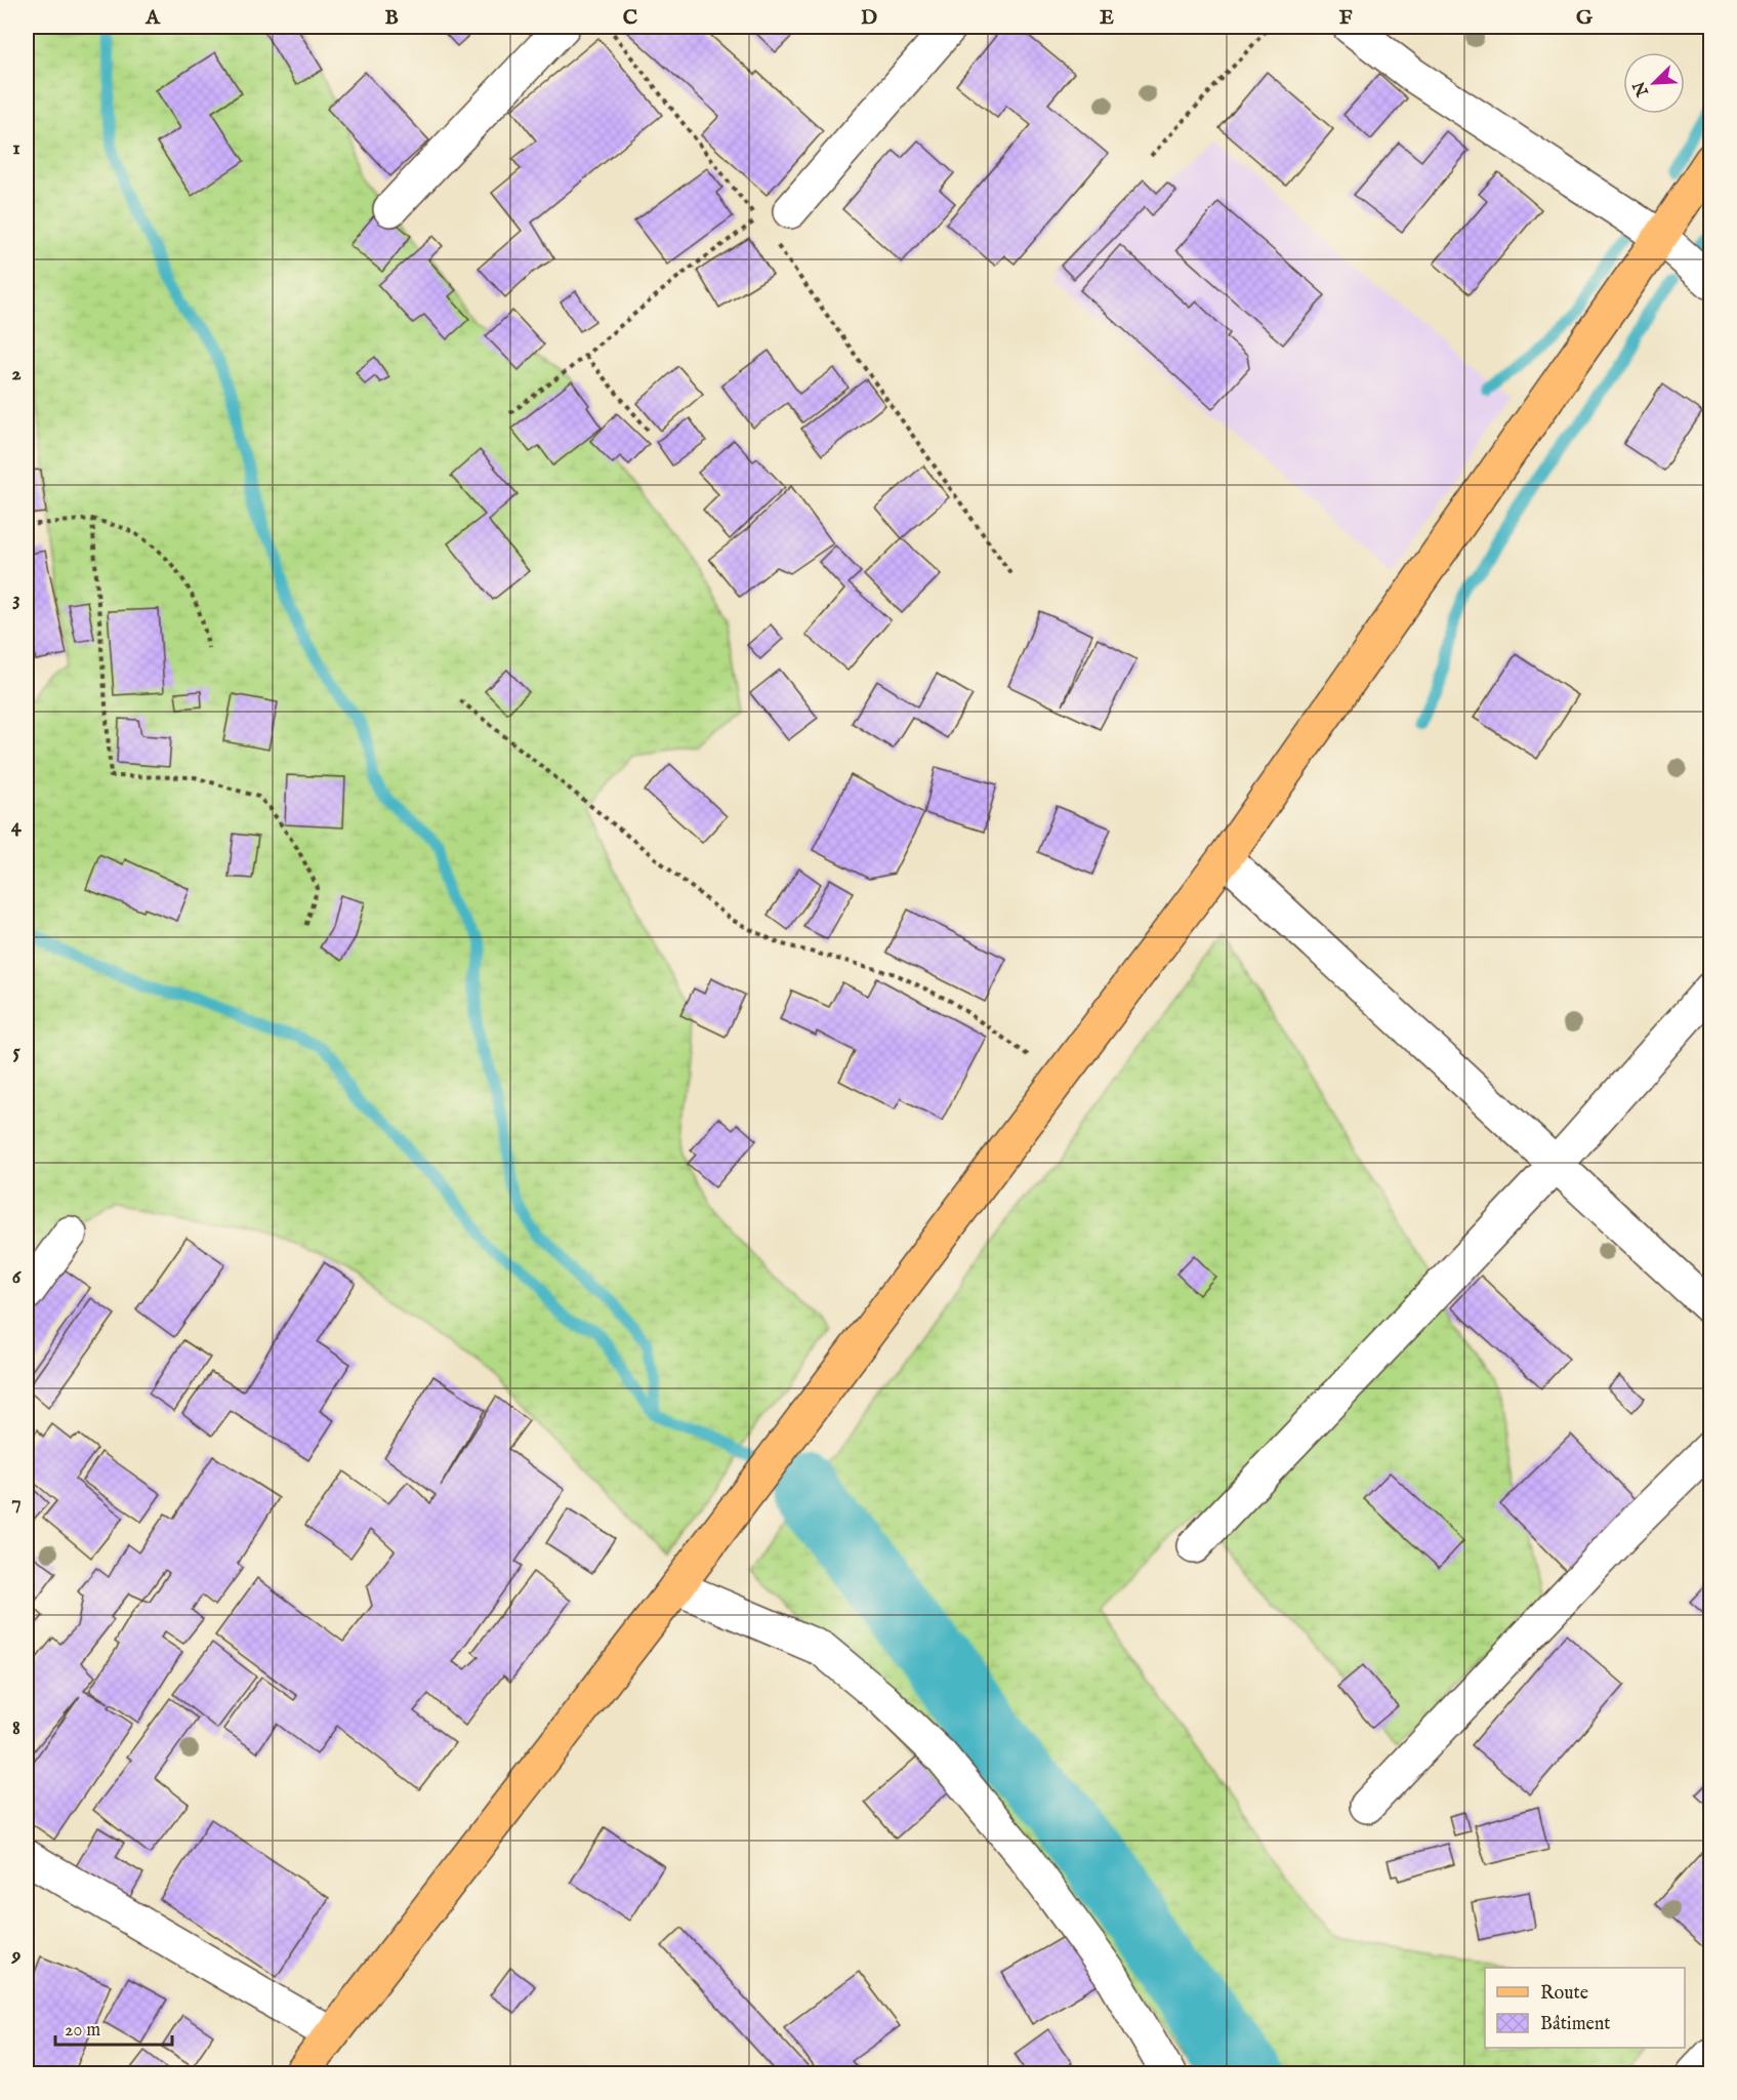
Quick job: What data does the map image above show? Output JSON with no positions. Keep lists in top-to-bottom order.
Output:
{
  "legend": ["Route", "Bâtiment"],
  "scale_bar": "20 m",
  "north": "bottom left",
  "grid": {
    "columns": [
      "A",
      "B",
      "C",
      "D",
      "E",
      "F",
      "G"
    ],
    "rows": [
      "1",
      "2",
      "3",
      "4",
      "5",
      "6",
      "7",
      "8",
      "9"
    ]
  }
}
